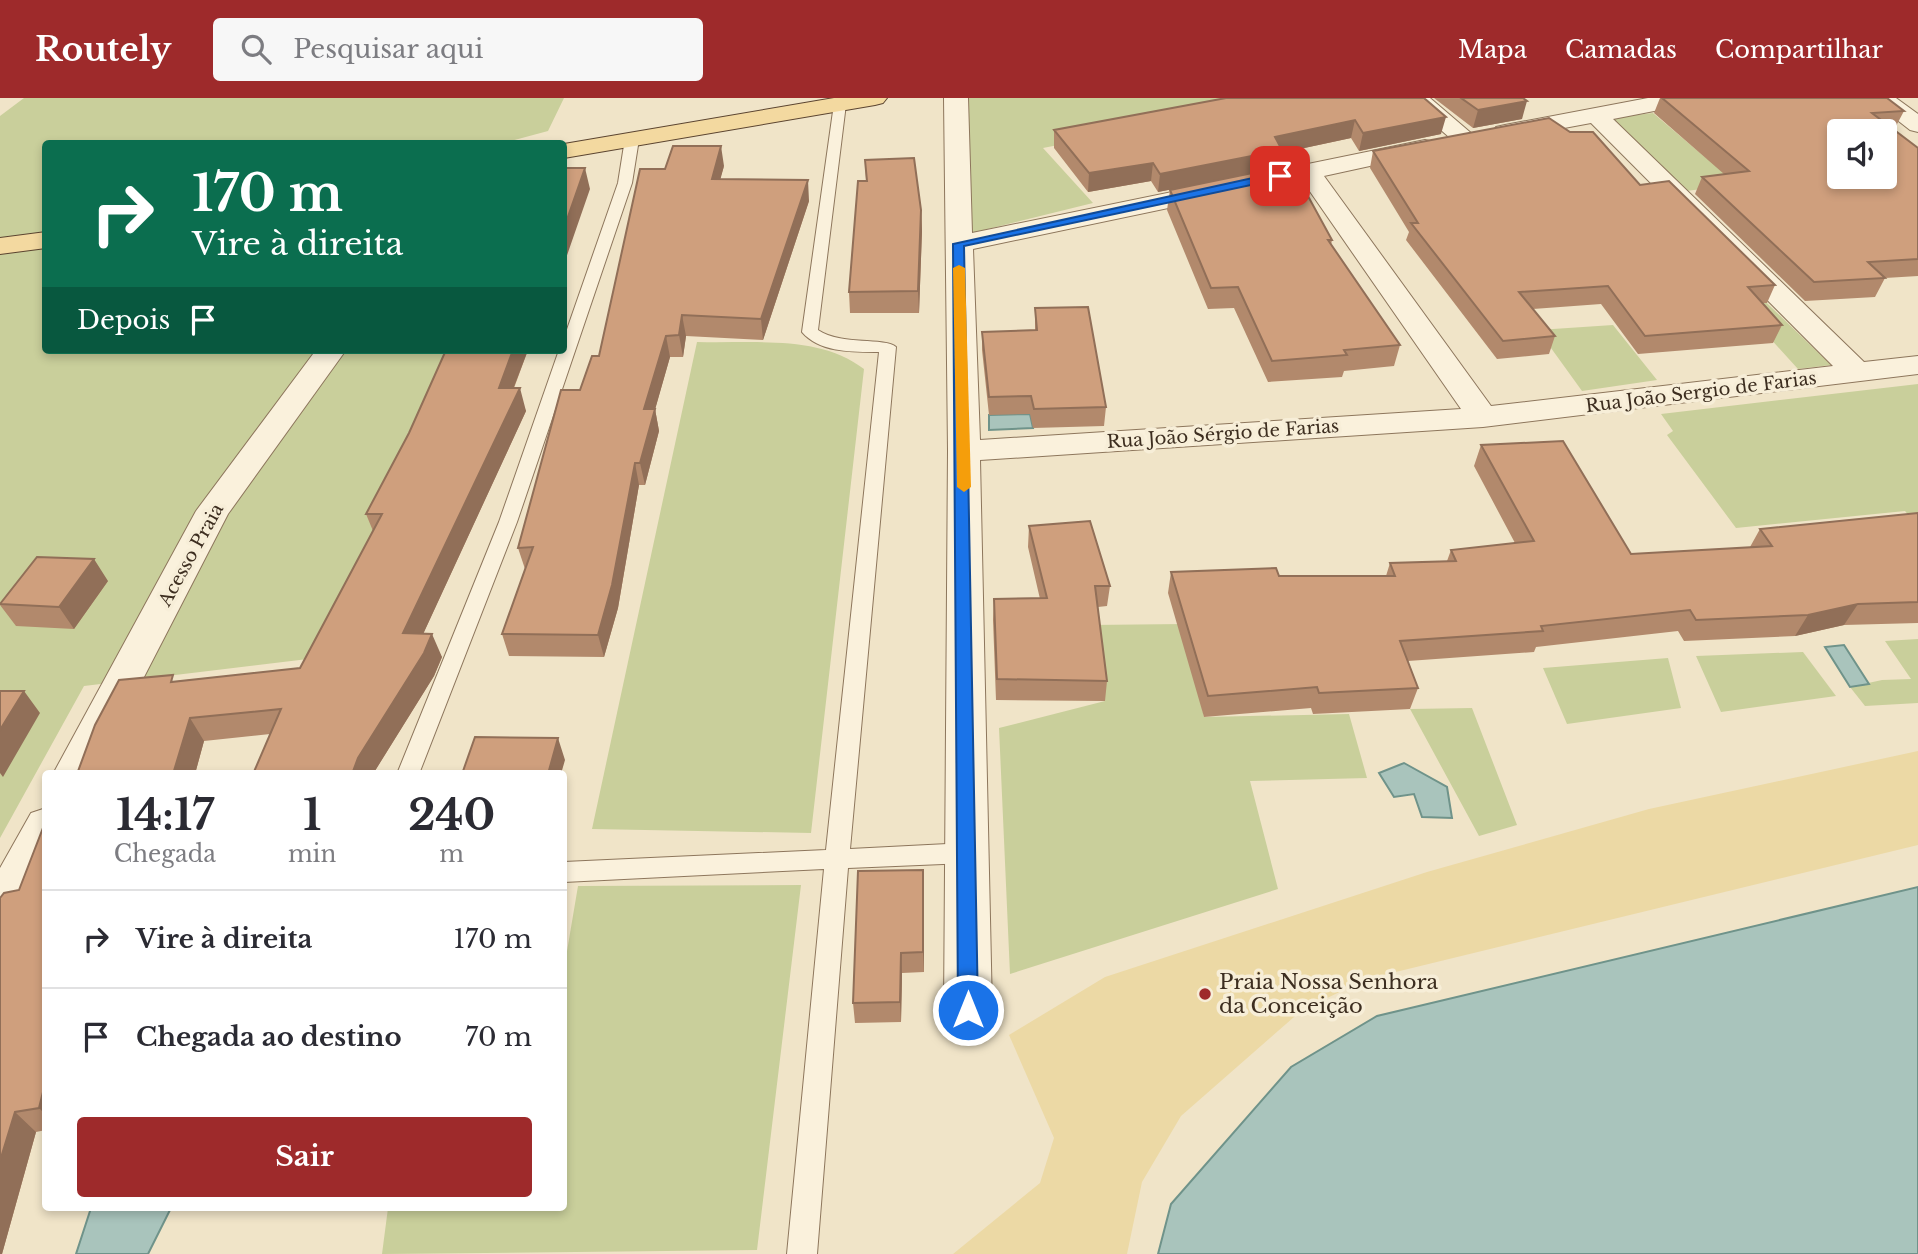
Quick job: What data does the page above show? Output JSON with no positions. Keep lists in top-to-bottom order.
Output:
{
  "streets": {
    "street": ["Rua João Sergio de Farias", "Rua João Sérgio de Farias", "Acesso Praia"]
  },
  "crossings": [
    ["Rua João Sergio de Farias", "Rua João Sérgio de Farias"]
  ],
  "places": ["Praia Nossa Senhora da Conceição"],
  "page": {
    "header": "Routely",
    "search": "Pesquisar aqui",
    "nav": ["Mapa", "Camadas", "Compartilhar"],
    "turn": ["170 m", "Vire à direita"],
    "then": "Depois",
    "eta": [
      "14:17",
      "Chegada",
      "1",
      "min",
      "240",
      "m"
    ],
    "list": [
      {
        "name": "Vire à direita",
        "value": "170 m"
      },
      {
        "name": "Chegada ao destino",
        "value": "70 m"
      }
    ],
    "buttons": "Sair"
  }
}
